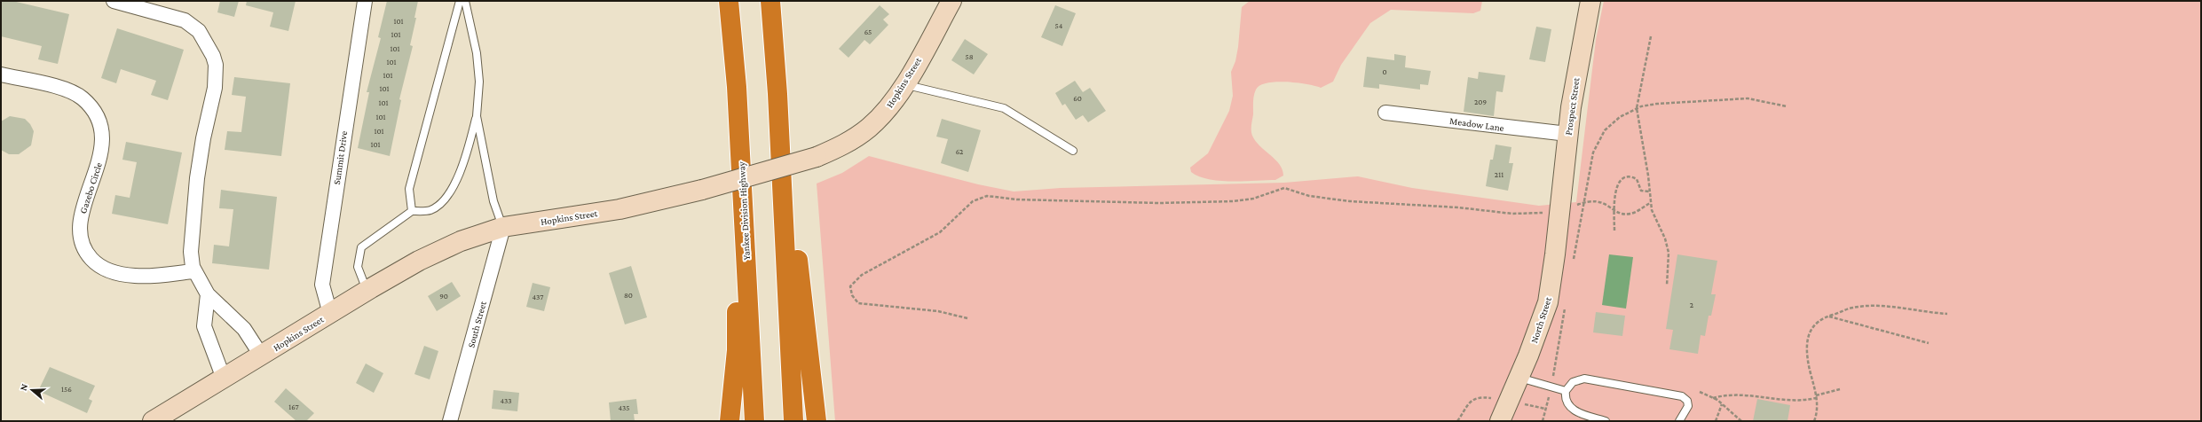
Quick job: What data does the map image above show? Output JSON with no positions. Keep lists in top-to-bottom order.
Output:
{
  "streets": {
    "highway": ["Yankee Division Highway"],
    "main road": ["Hopkins Street", "Prospect Street", "North Street"],
    "street": [
      "Meadow Lane",
      "Summit Drive",
      "Gazebo Circle",
      "South Street"
    ]
  },
  "crossings": [
    ["Hopkins Street", "Summit Drive"],
    ["Hopkins Street", "South Street"],
    ["Prospect Street", "Meadow Lane"],
    ["Prospect Street", "North Street"]
  ],
  "house_numbers": [
    "101",
    "54",
    "65",
    "101",
    "101",
    "58",
    "101",
    "0",
    "101",
    "101",
    "60",
    "209",
    "101",
    "101",
    "101",
    "101",
    "62",
    "211",
    "80",
    "90",
    "437",
    "2",
    "156",
    "433",
    "167",
    "435"
  ],
  "north": "left"
}
